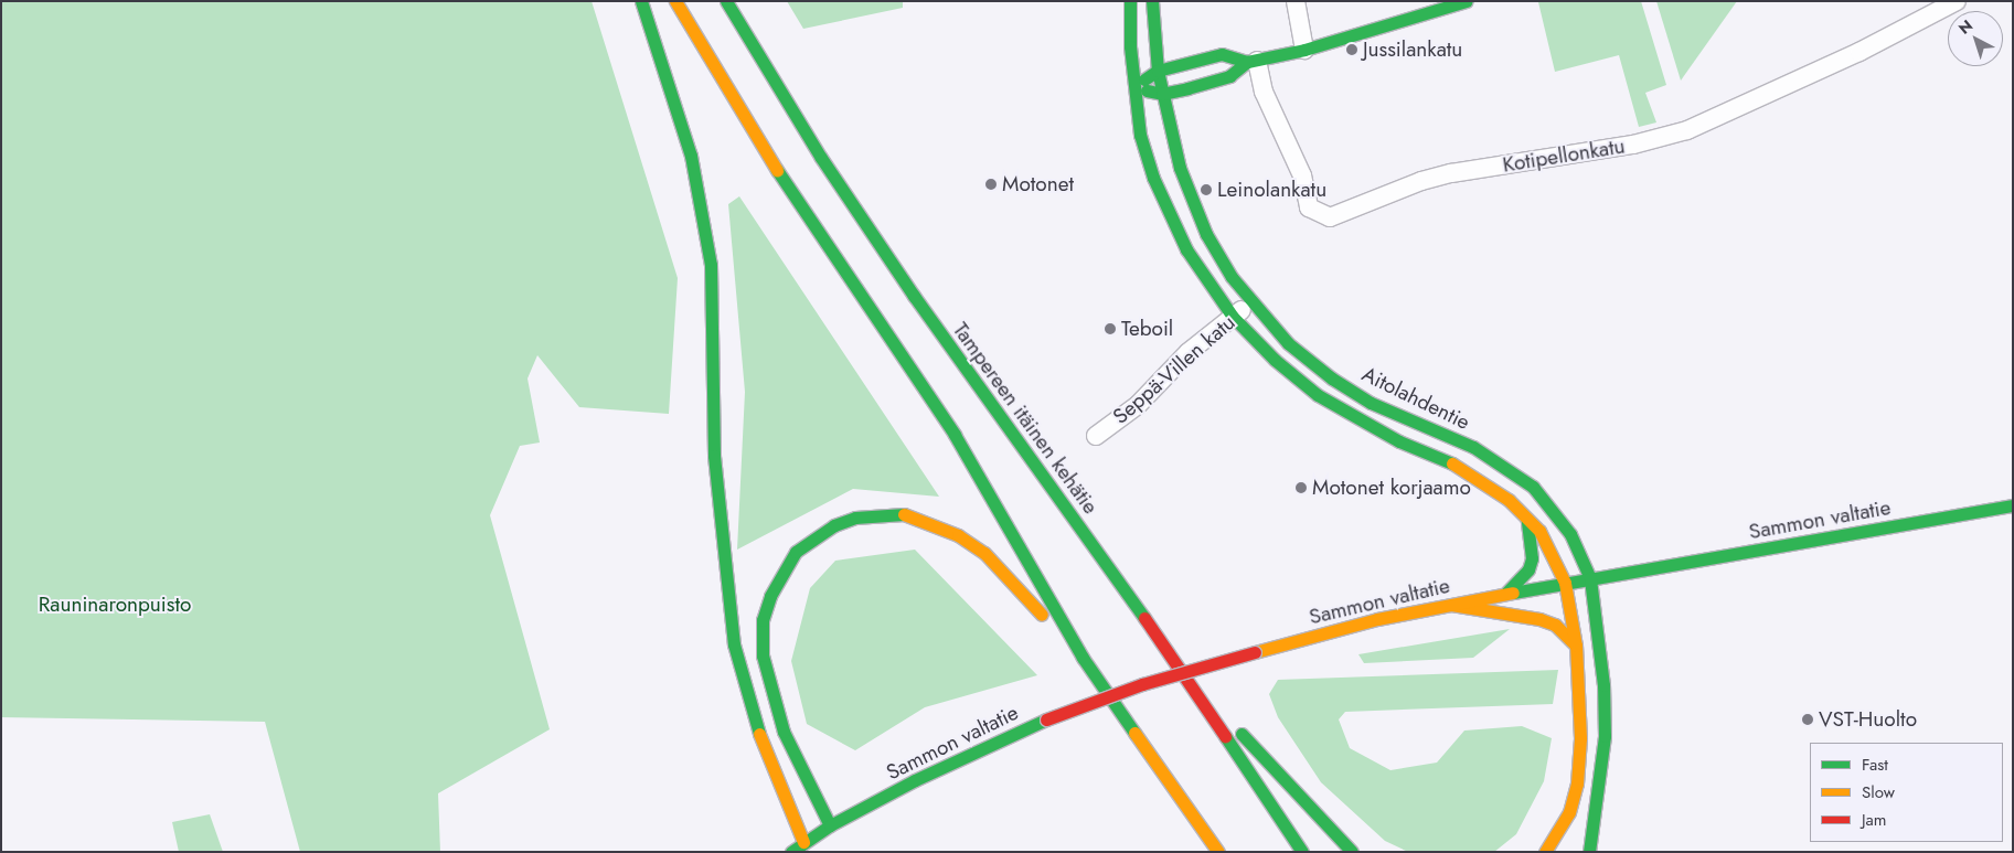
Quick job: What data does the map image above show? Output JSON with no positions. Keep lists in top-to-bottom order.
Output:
{
  "streets": {
    "main road": ["Aitolahdentie", "Tampereen itäinen kehätie", "Sammon valtatie"],
    "street": ["Kotipellonkatu", "Seppä-Villen katu"]
  },
  "crossings": [
    ["Seppä-Villen katu", "Aitolahdentie"],
    ["Aitolahdentie", "Sammon valtatie"]
  ],
  "parks": ["Rauninaronpuisto"],
  "places": [
    "Jussilankatu",
    "Motonet",
    "Leinolankatu",
    "Teboil",
    "Motonet korjaamo",
    "VST-Huolto"
  ],
  "legend": ["Fast", "Slow", "Jam"],
  "north": "top left"
}
